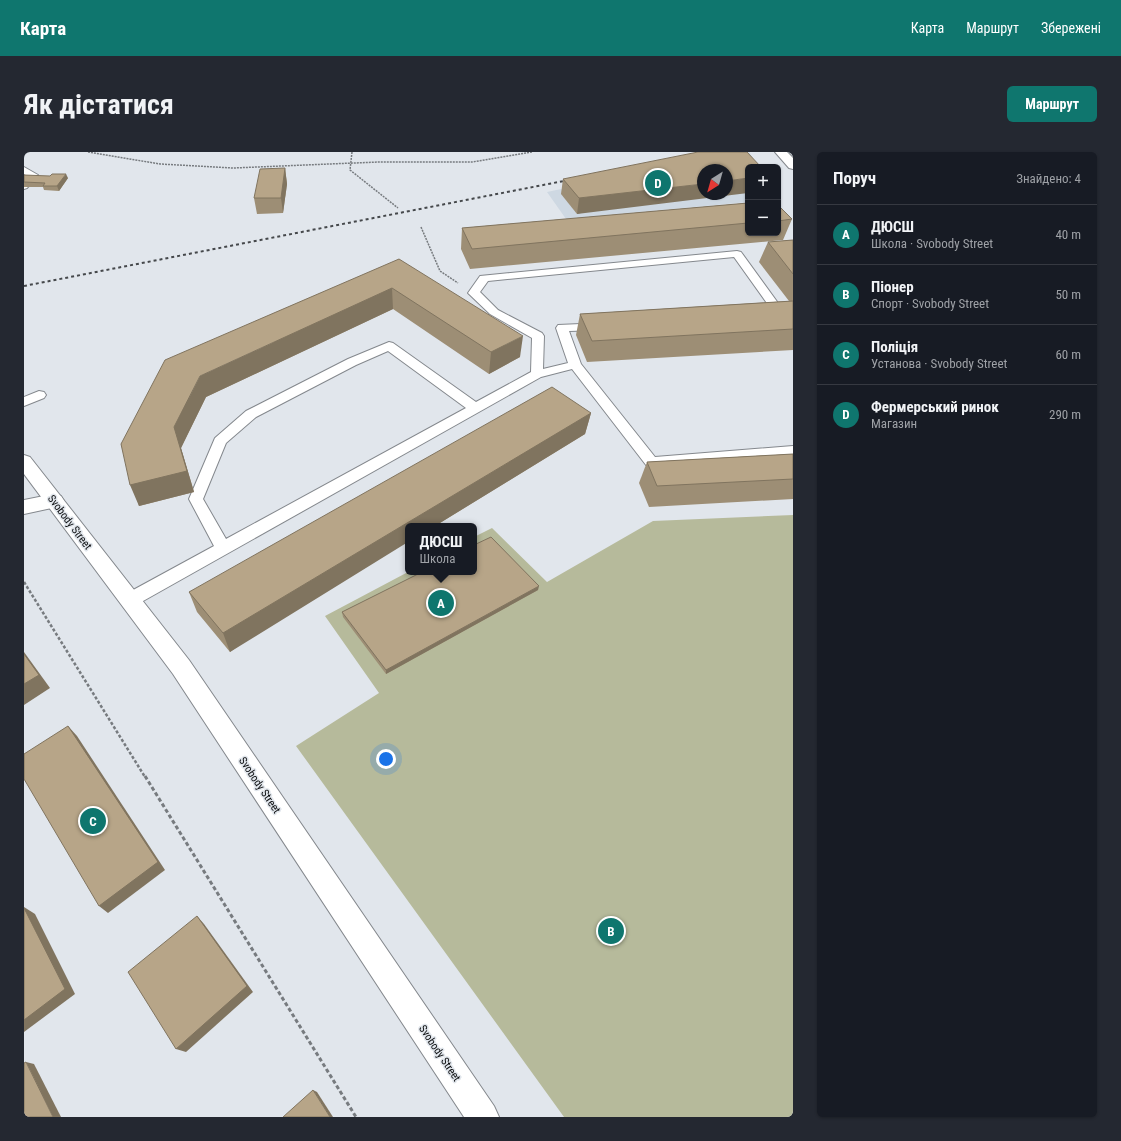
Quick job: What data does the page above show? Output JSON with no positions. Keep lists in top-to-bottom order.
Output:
{
  "streets": {
    "main road": ["Svobody Street"]
  },
  "north": "bottom left",
  "page": {
    "header": "Карта",
    "nav": ["Карта", "Маршрут", "Збережені"],
    "buttons": "Маршрут",
    "title": "Як дістатися",
    "heading": ["Поруч", "Знайдено: 4"],
    "map_buttons": ["+", "−"],
    "pins": [
      "D",
      "A",
      "C",
      "B"
    ],
    "list": [
      {
        "mark": "A",
        "name": "ДЮСШ",
        "note": "Школа · Svobody Street",
        "value": "40 m"
      },
      {
        "mark": "B",
        "name": "Піонер",
        "note": "Спорт · Svobody Street",
        "value": "50 m"
      },
      {
        "mark": "C",
        "name": "Поліція",
        "note": "Установа · Svobody Street",
        "value": "60 m"
      },
      {
        "mark": "D",
        "name": "Фермерський ринок",
        "note": "Магазин",
        "value": "290 m"
      }
    ],
    "popup": ["ДЮСШ", "Школа"]
  }
}
